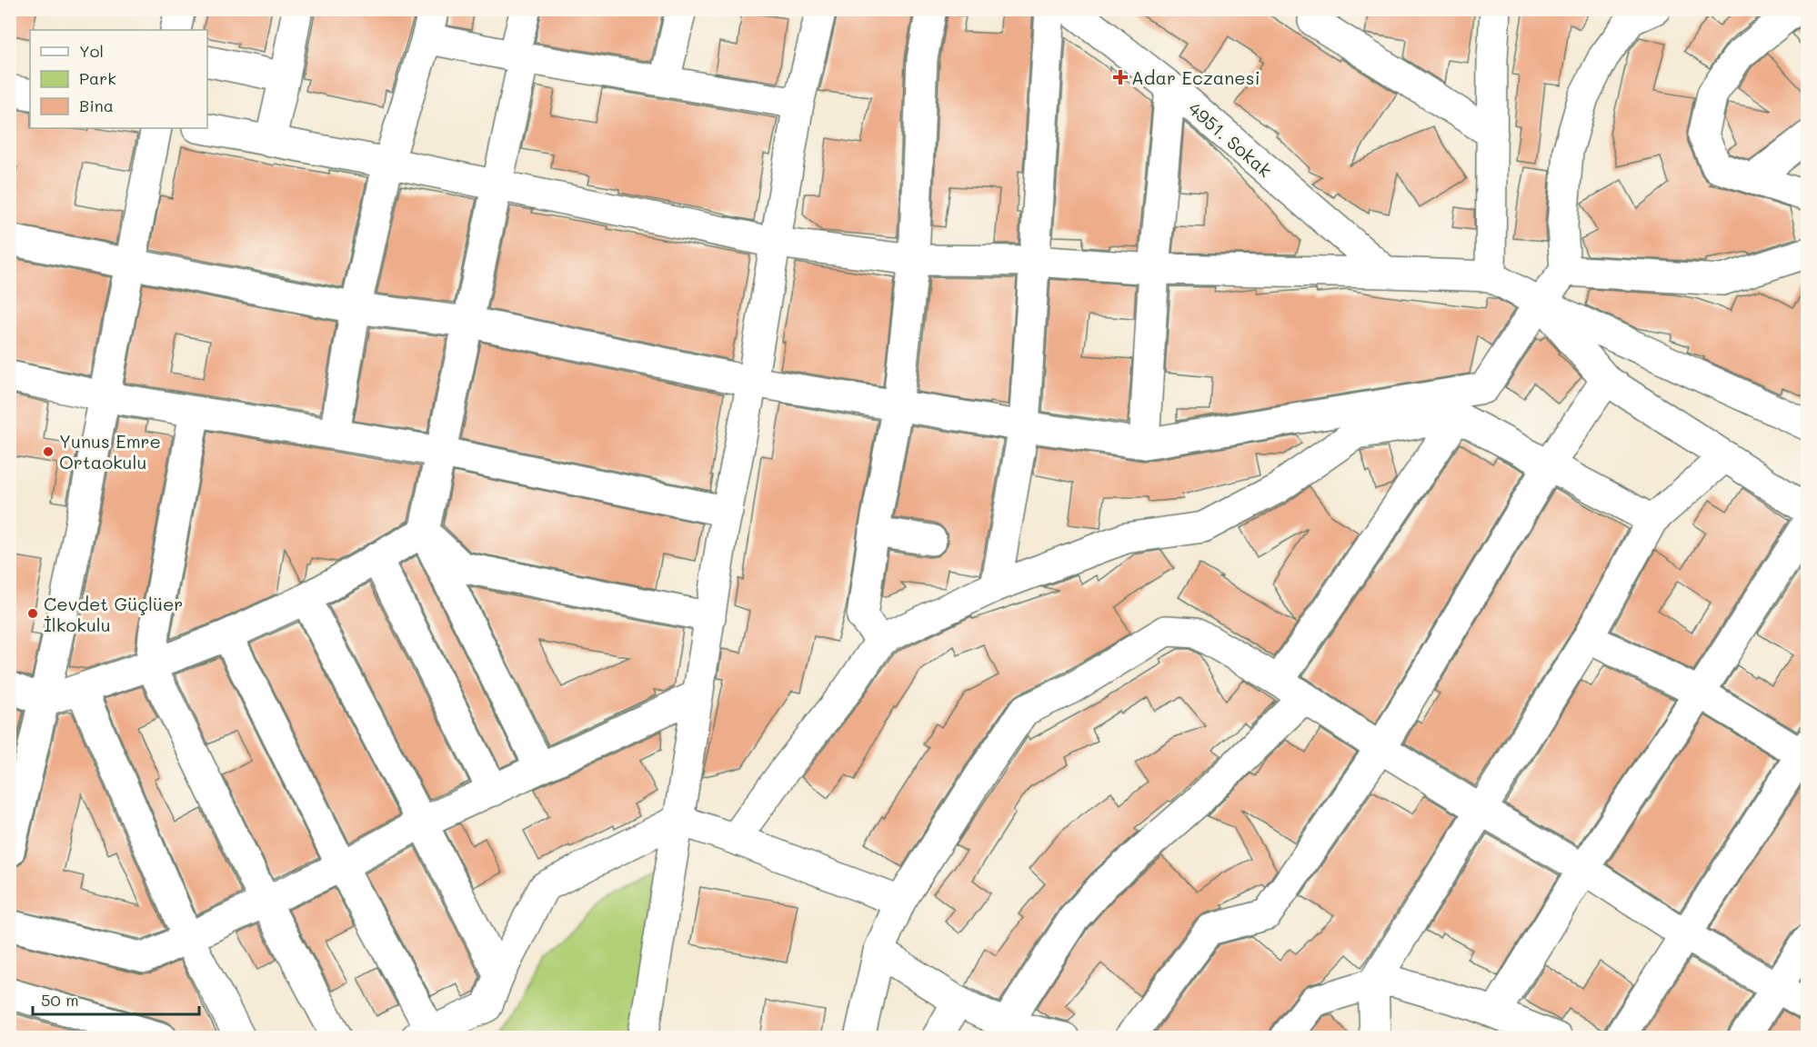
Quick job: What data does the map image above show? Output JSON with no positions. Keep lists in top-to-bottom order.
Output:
{
  "streets": {
    "street": ["4951. Sokak"]
  },
  "places": {
    "health": ["Adar Eczanesi"],
    "other": ["Yunus Emre Ortaokulu", "Cevdet Güçlüer İlkokulu"]
  },
  "legend": ["Yol", "Park", "Bina"],
  "scale_bar": "50 m"
}
